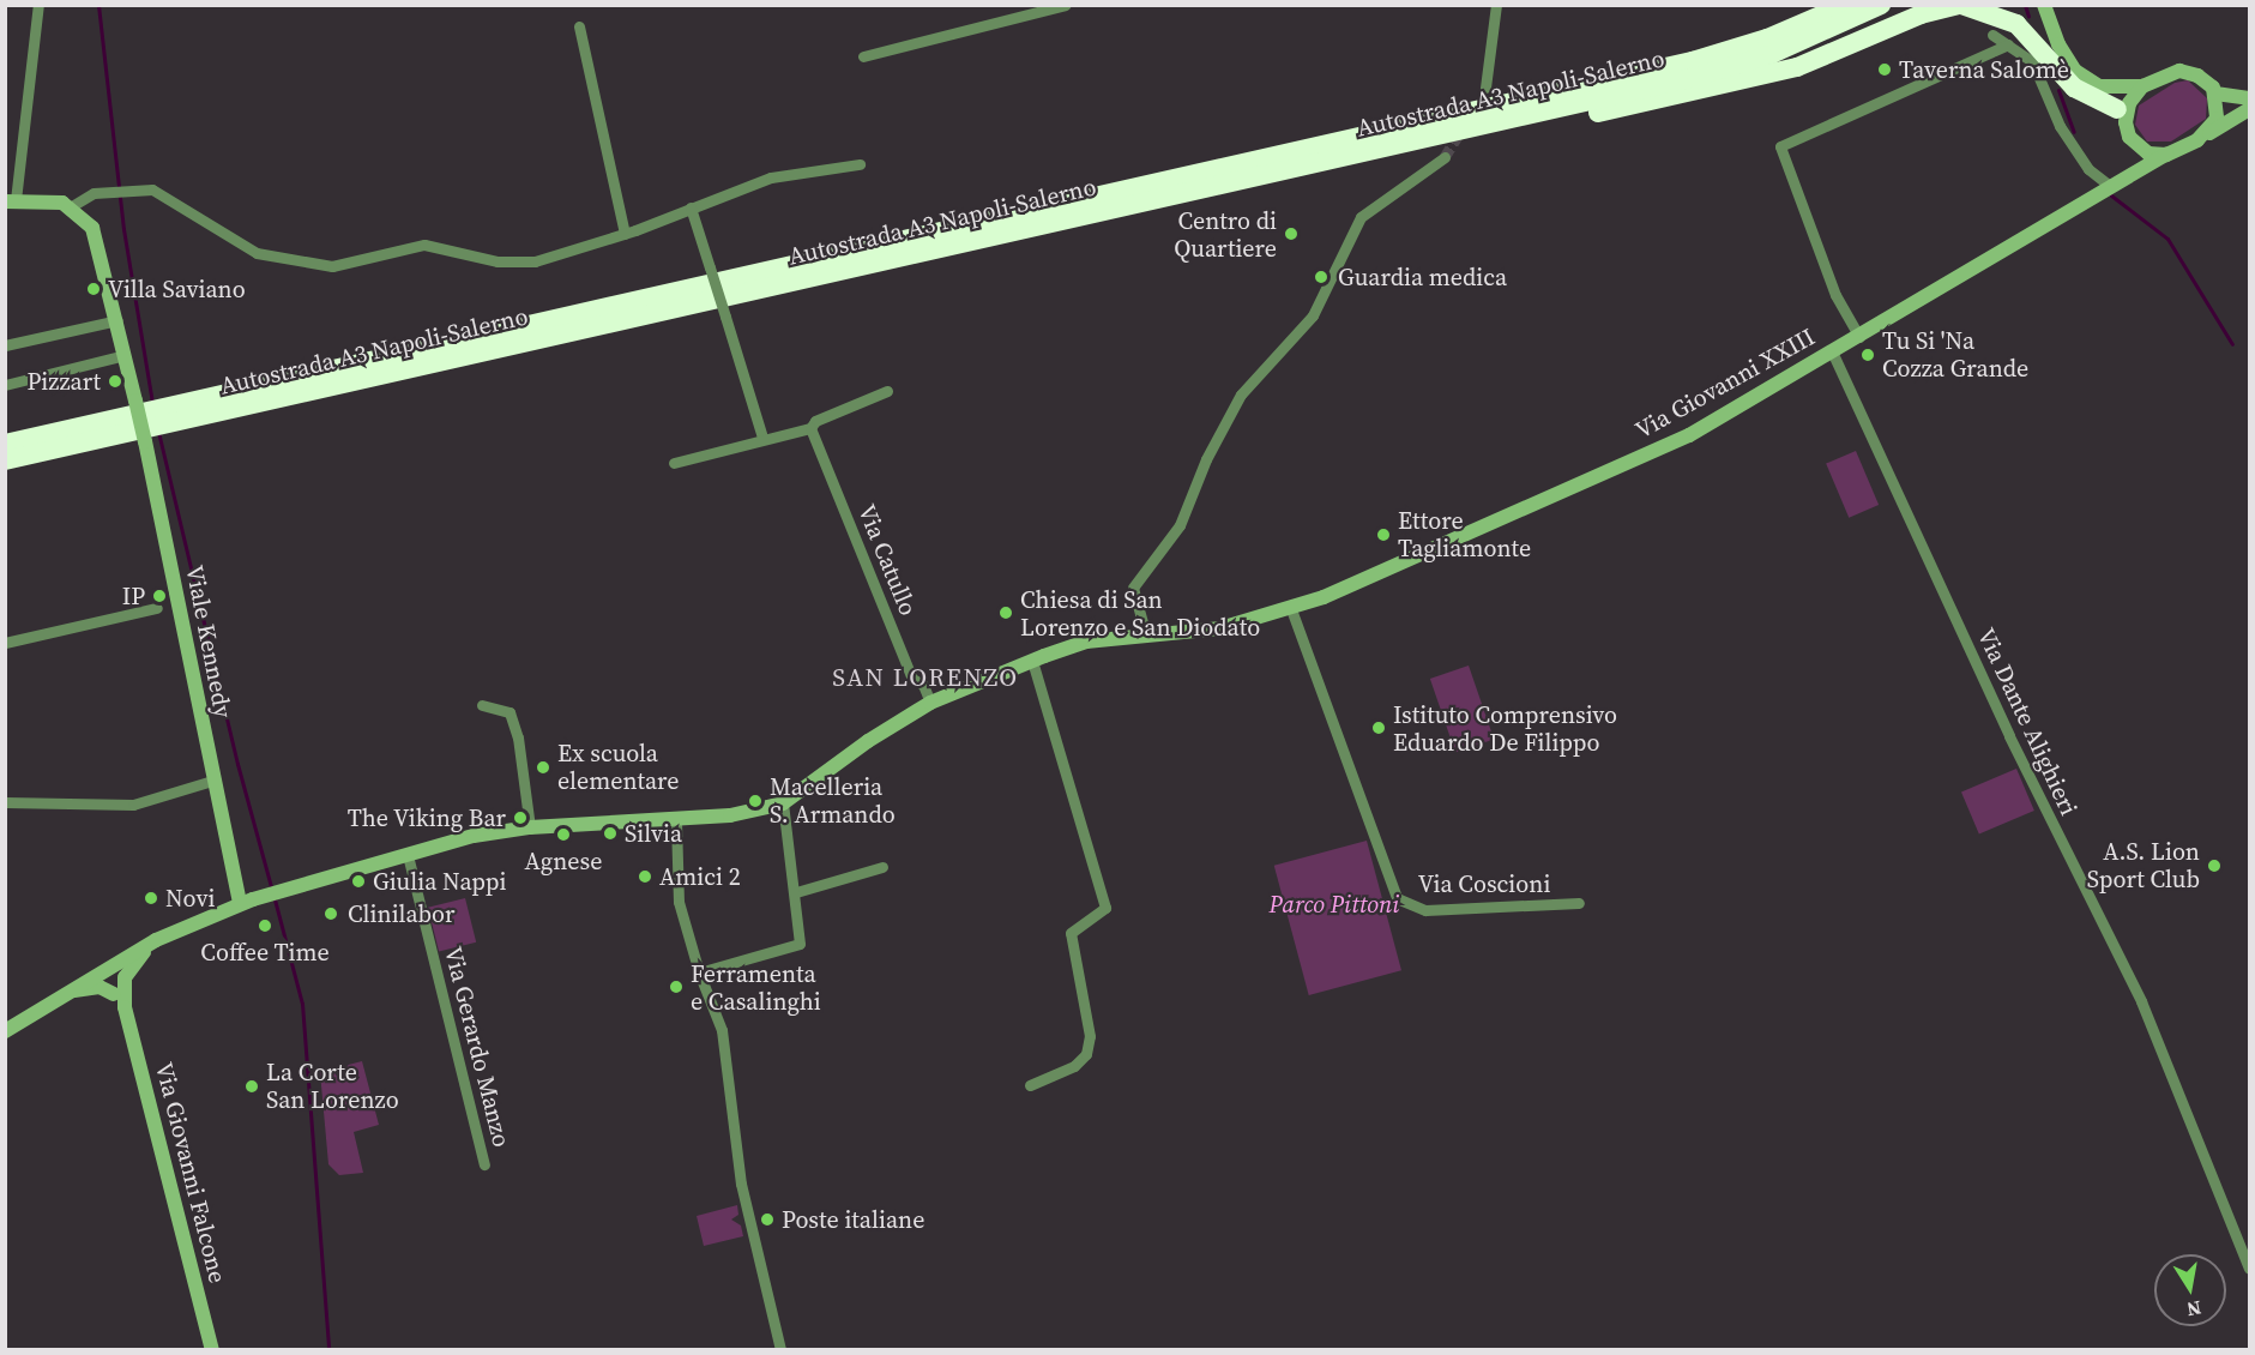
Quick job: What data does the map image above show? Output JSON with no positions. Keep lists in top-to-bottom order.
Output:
{
  "streets": {
    "highway": ["Autostrada A3 Napoli-Salerno"],
    "street": [
      "Via Giovanni XXIII",
      "Via Catullo",
      "Viale Kennedy",
      "Via Dante Alighieri",
      "Via Coscioni",
      "Via Gerardo Manzo",
      "Via Giovanni Falcone"
    ]
  },
  "crossings": [
    ["Via Giovanni XXIII", "Via Catullo"],
    ["Via Giovanni XXIII", "Via Dante Alighieri"],
    ["Via Giovanni XXIII", "Via Coscioni"]
  ],
  "districts": ["SAN LORENZO"],
  "parks": ["Parco Pittoni"],
  "places": [
    "Taverna Salomè",
    "Centro di Quartiere",
    "Guardia medica",
    "Villa Saviano",
    "Tu Si 'Na Cozza Grande",
    "Pizzart",
    "Ettore Tagliamonte",
    "IP",
    "Chiesa di San Lorenzo e San Diodato",
    "Istituto Comprensivo Eduardo De Filippo",
    "Ex scuola elementare",
    "Macelleria S. Armando",
    "The Viking Bar",
    "Silvia",
    "Agnese",
    "A.S. Lion Sport Club",
    "Amici 2",
    "Giulia Nappi",
    "Novi",
    "Clinilabor",
    "Coffee Time",
    "Ferramenta e Casalinghi",
    "La Corte San Lorenzo",
    "Poste italiane"
  ],
  "north": "bottom"
}
